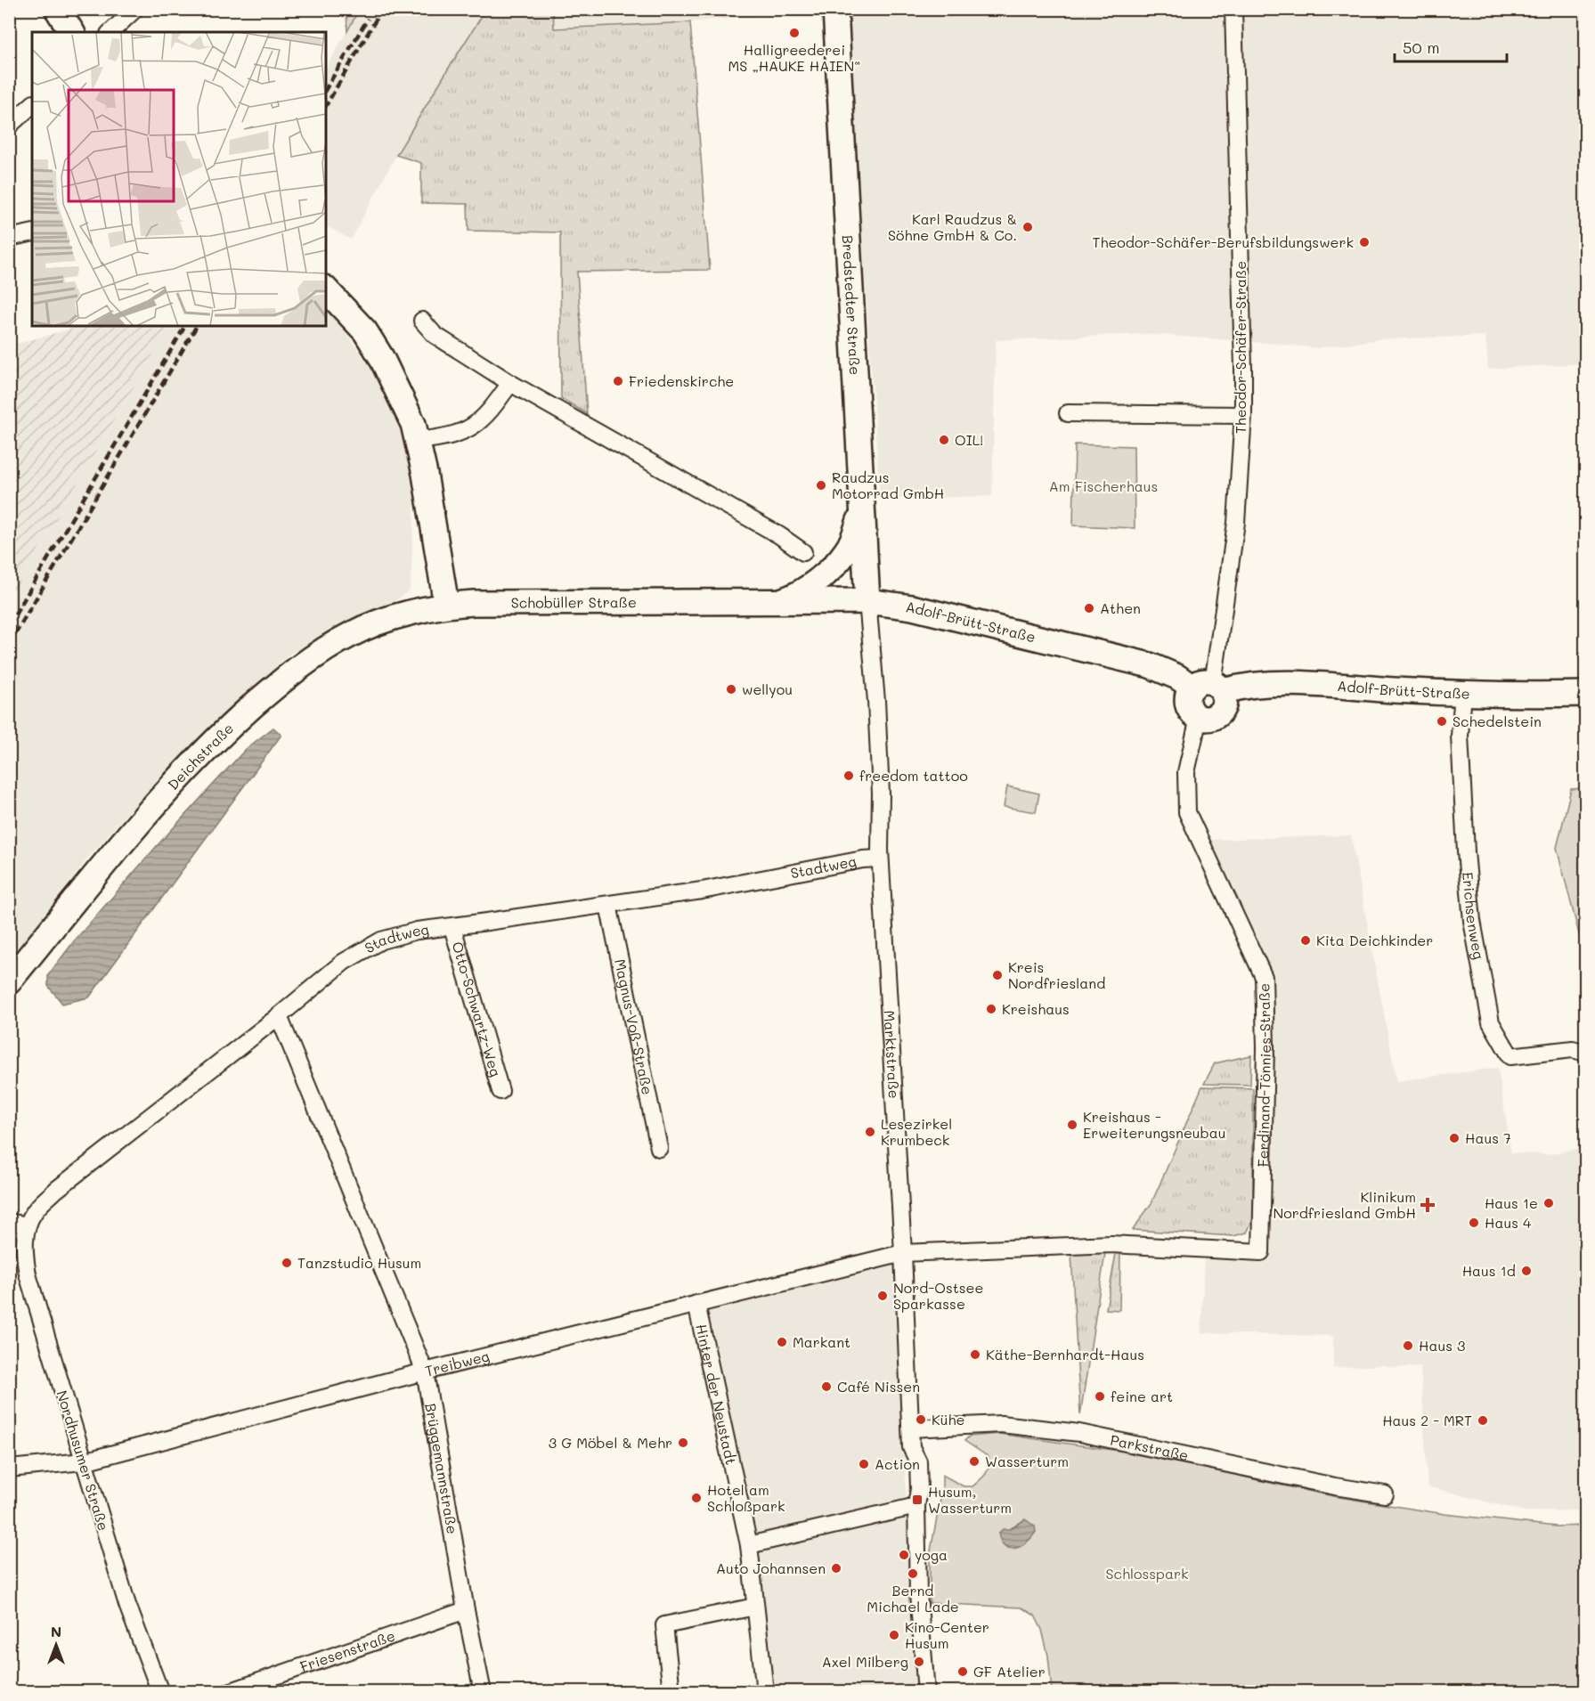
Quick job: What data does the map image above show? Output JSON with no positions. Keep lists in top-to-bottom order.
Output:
{
  "streets": {
    "main road": [
      "Bredstedter Straße",
      "Schobüller Straße",
      "Adolf-Brütt-Straße",
      "Deichstraße"
    ],
    "street": [
      "Theodor-Schäfer-Straße",
      "Stadtweg",
      "Erichsenweg",
      "Otto-Schwartz-Weg",
      "Magnus-Voß-Straße",
      "Marktstraße",
      "Ferdinand-Tönnies-Straße",
      "Treibweg",
      "Hinter der Neustadt",
      "Parkstraße",
      "Nordhusumer Straße",
      "Brüggemannstraße",
      "Friesenstraße"
    ]
  },
  "crossings": [
    ["Bredstedter Straße", "Schobüller Straße"],
    ["Bredstedter Straße", "Adolf-Brütt-Straße"],
    ["Bredstedter Straße", "Marktstraße"],
    ["Theodor-Schäfer-Straße", "Adolf-Brütt-Straße"],
    ["Schobüller Straße", "Adolf-Brütt-Straße"],
    ["Schobüller Straße", "Deichstraße"],
    ["Schobüller Straße", "Marktstraße"],
    ["Adolf-Brütt-Straße", "Erichsenweg"],
    ["Adolf-Brütt-Straße", "Marktstraße"],
    ["Stadtweg", "Otto-Schwartz-Weg"],
    ["Stadtweg", "Magnus-Voß-Straße"],
    ["Stadtweg", "Marktstraße"],
    ["Stadtweg", "Nordhusumer Straße"],
    ["Stadtweg", "Brüggemannstraße"],
    ["Marktstraße", "Ferdinand-Tönnies-Straße"],
    ["Marktstraße", "Treibweg"],
    ["Marktstraße", "Parkstraße"],
    ["Ferdinand-Tönnies-Straße", "Treibweg"],
    ["Treibweg", "Hinter der Neustadt"],
    ["Treibweg", "Nordhusumer Straße"],
    ["Treibweg", "Brüggemannstraße"],
    ["Brüggemannstraße", "Friesenstraße"]
  ],
  "parks": ["Am Fischerhaus", "Schlosspark"],
  "places": {
    "other": [
      "Halligreederei MS „HAUKE HAIEN“",
      "Karl Raudzus & Söhne GmbH & Co.",
      "Theodor-Schäfer-Berufsbildungswerk",
      "Friedenskirche",
      "OIL!",
      "Raudzus Motorrad GmbH",
      "Athen",
      "wellyou",
      "Schedelstein",
      "freedom tattoo",
      "Kita Deichkinder",
      "Kreis Nordfriesland",
      "Kreishaus",
      "Kreishaus - Erweiterungsneubau",
      "Lesezirkel Krumbeck",
      "Haus 7",
      "Haus 1e",
      "Haus 4",
      "Tanzstudio Husum",
      "Haus 1d",
      "Nord-Ostsee Sparkasse",
      "Markant",
      "Haus 3",
      "Käthe-Bernhardt-Haus",
      "Café Nissen",
      "feine art",
      "Kühe",
      "Haus 2 - MRT",
      "3 G Möbel & Mehr",
      "Wasserturm",
      "Action",
      "Hotel am Schloßpark",
      "yoga",
      "Auto Johannsen",
      "Bernd Michael Lade",
      "Kino-Center Husum",
      "Axel Milberg",
      "GF Atelier"
    ],
    "health": ["Klinikum Nordfriesland GmbH"],
    "transit": ["Husum, Wasserturm"]
  },
  "scale_bar": "50 m",
  "north": "top"
}
